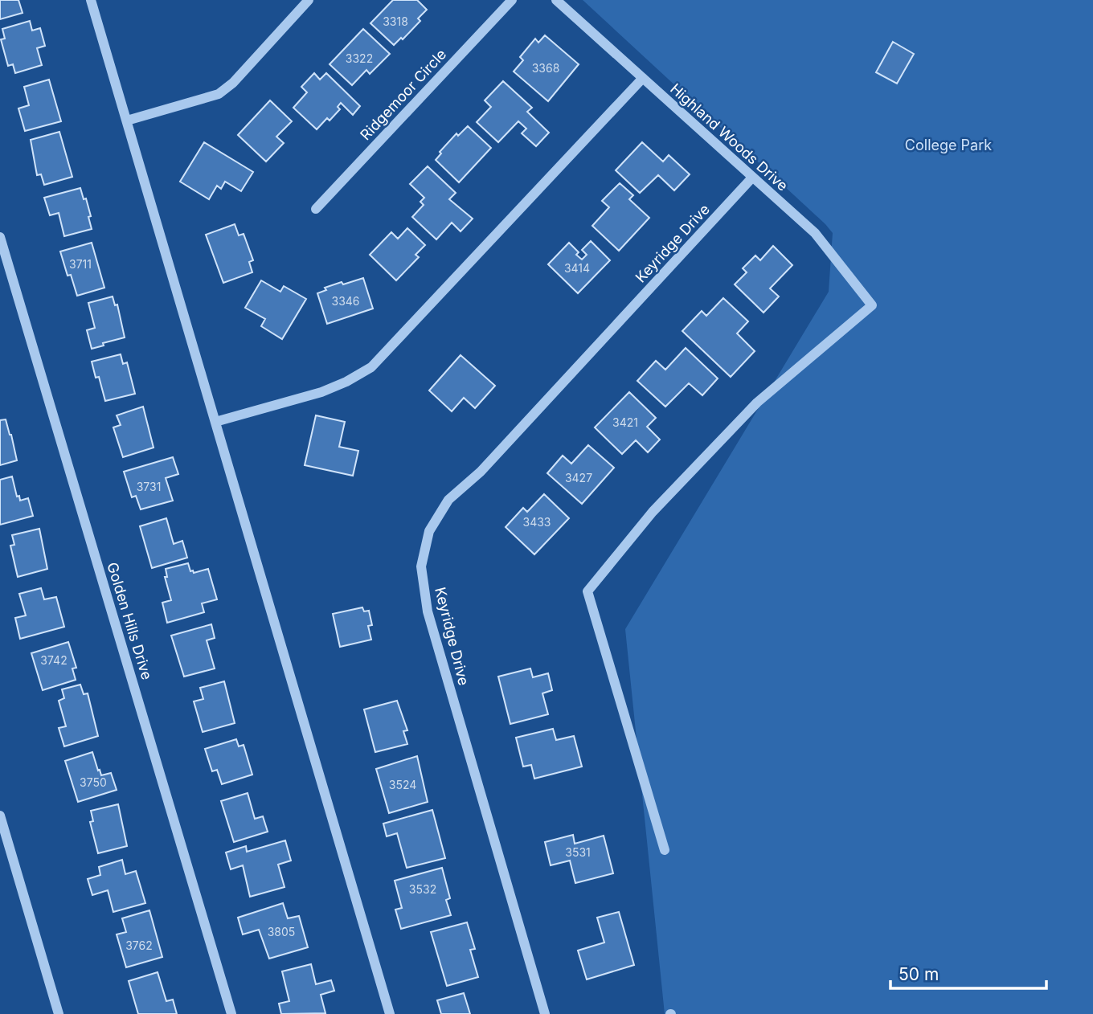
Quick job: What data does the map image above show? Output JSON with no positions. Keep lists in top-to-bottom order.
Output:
{
  "streets": {
    "street": [
      "Ridgemoor Circle",
      "Highland Woods Drive",
      "Keyridge Drive",
      "Golden Hills Drive"
    ]
  },
  "crossings": [
    ["Highland Woods Drive", "Keyridge Drive"]
  ],
  "parks": ["College Park"],
  "house_numbers": [
    "3318",
    "3322",
    "3368",
    "3711",
    "3414",
    "3346",
    "3421",
    "3427",
    "3731",
    "3433",
    "3742",
    "3750",
    "3524",
    "3531",
    "3532",
    "3805",
    "3762"
  ],
  "scale_bar": "50 m"
}
